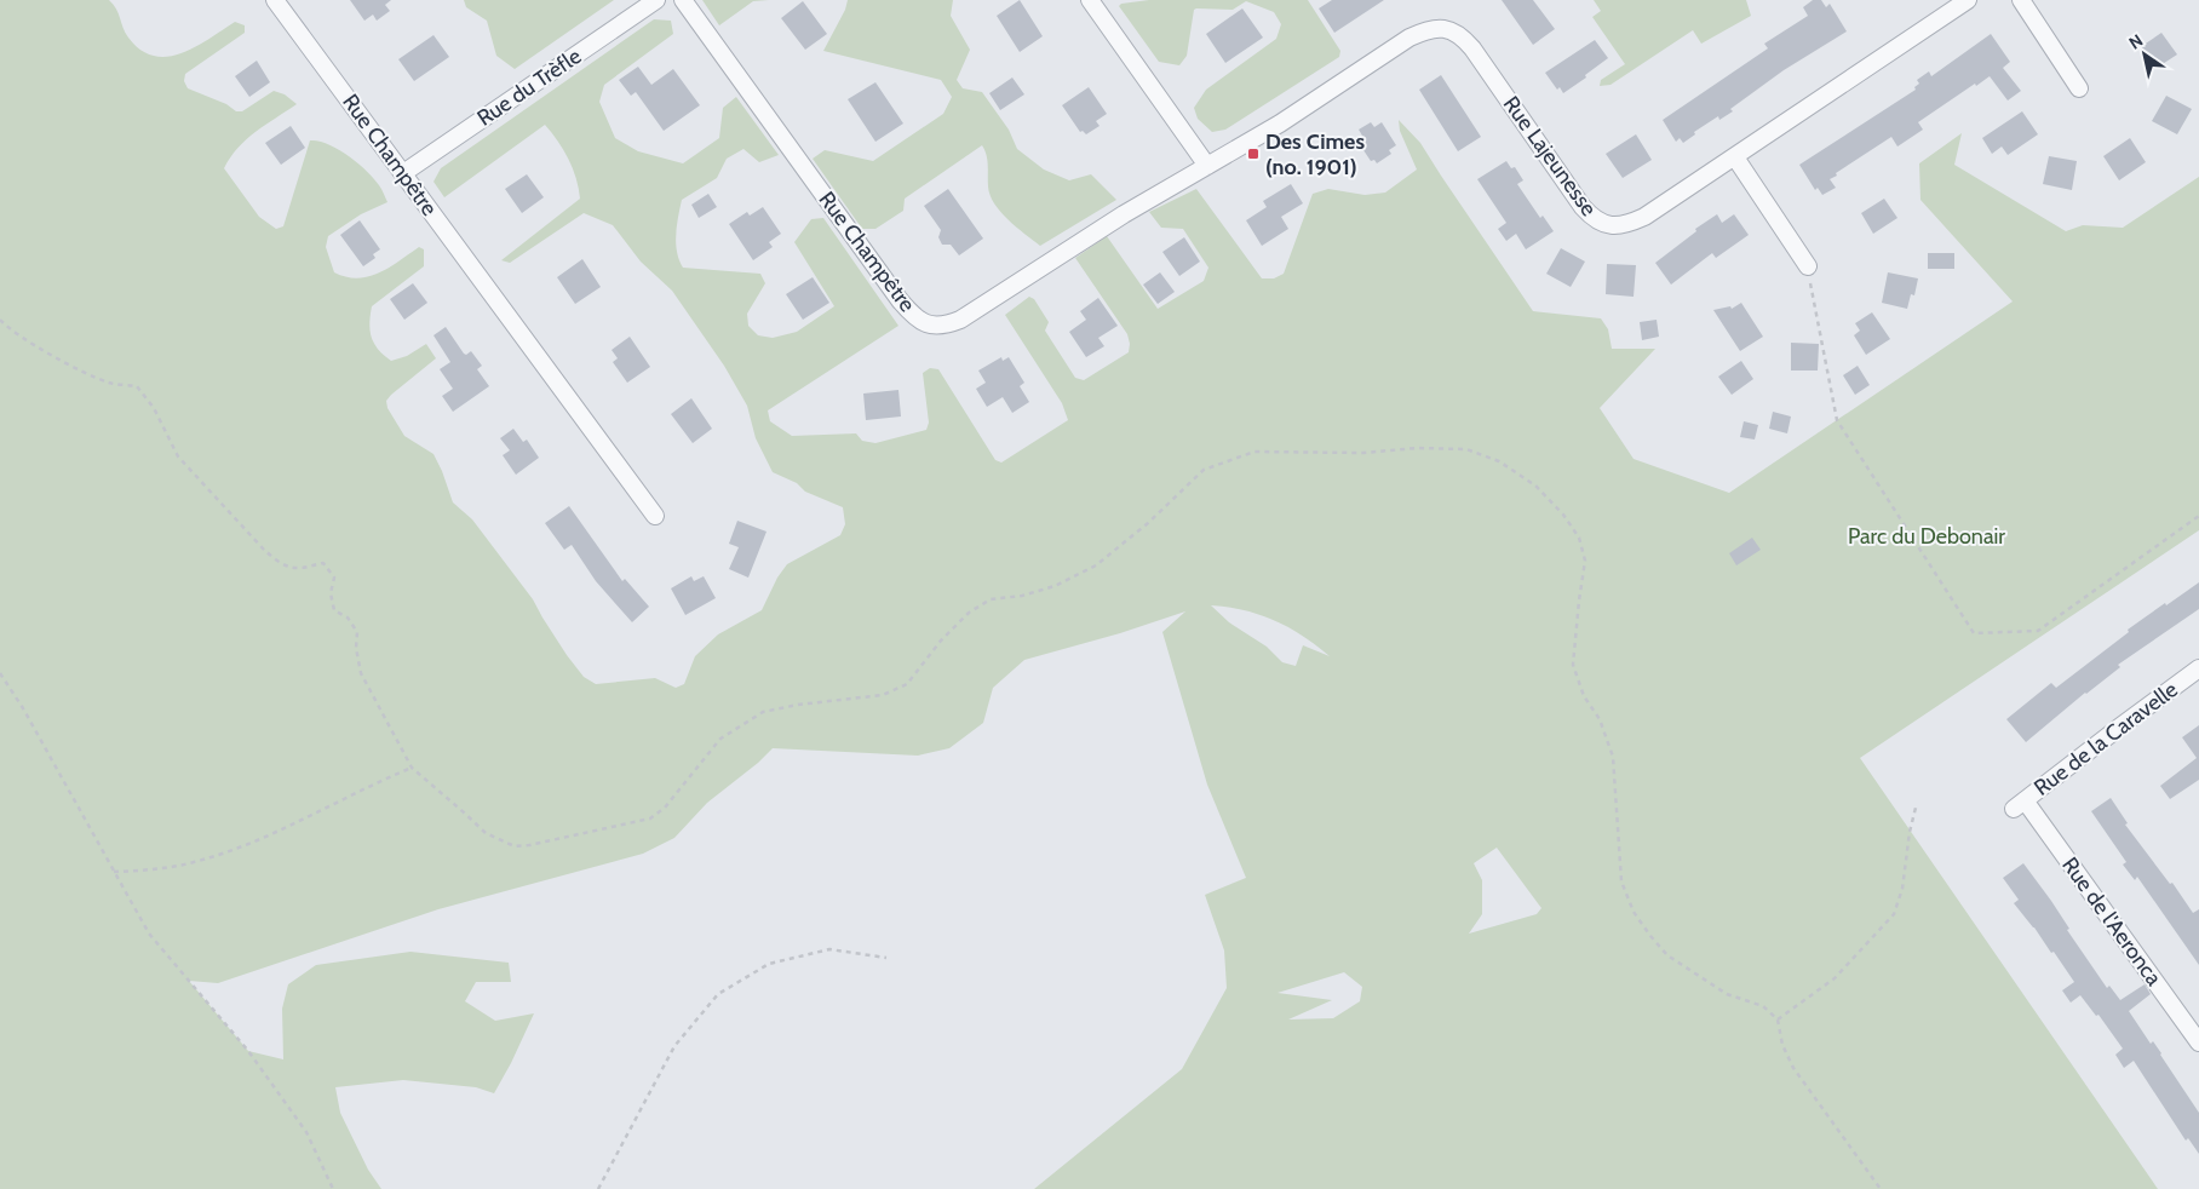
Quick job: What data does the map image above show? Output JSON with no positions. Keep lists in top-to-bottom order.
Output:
{
  "streets": {
    "street": [
      "Rue du Trèfle",
      "Rue Champêtre",
      "Rue Lajeunesse",
      "Rue de la Caravelle",
      "Rue de l'Aeronca"
    ]
  },
  "crossings": [
    ["Rue du Trèfle", "Rue Champêtre"],
    ["Rue Champêtre", "Rue Lajeunesse"],
    ["Rue de la Caravelle", "Rue de l'Aeronca"]
  ],
  "parks": ["Parc du Debonair"],
  "places": {
    "transit": ["Des Cimes (no. 1901)"]
  },
  "north": "top left"
}
